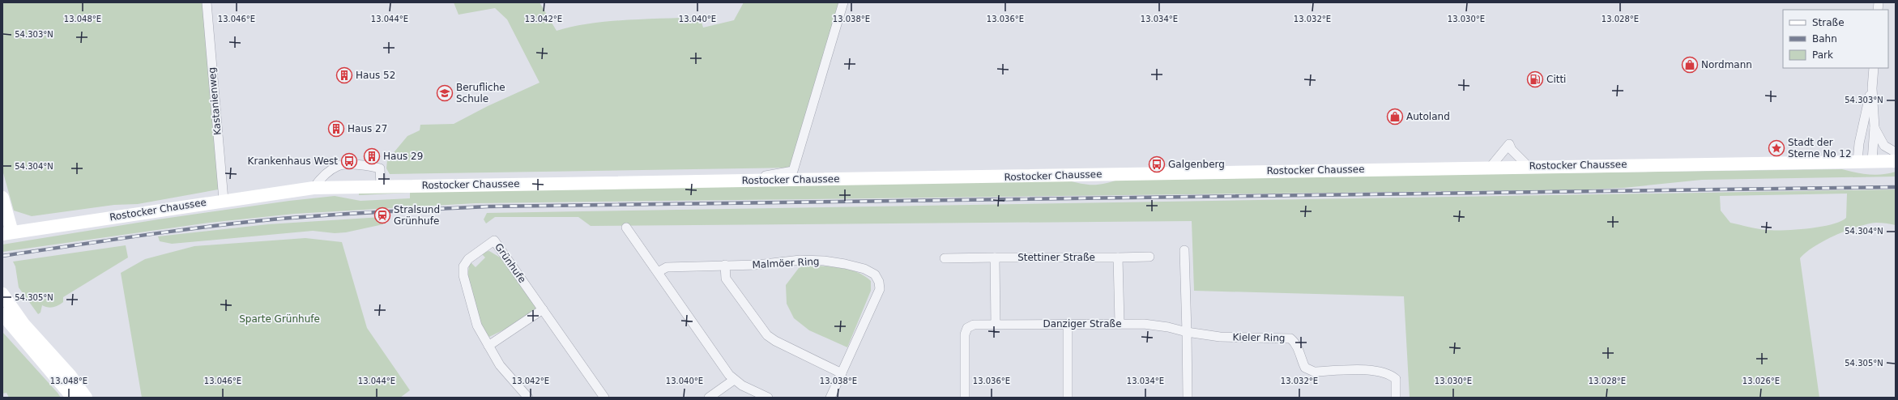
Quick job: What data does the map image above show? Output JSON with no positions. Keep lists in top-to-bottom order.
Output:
{
  "streets": {
    "main road": ["Rostocker Chaussee"],
    "street": [
      "Kastanienweg",
      "Stettiner Straße",
      "Grünhufe",
      "Malmöer Ring",
      "Danziger Straße",
      "Kieler Ring"
    ]
  },
  "crossings": [
    ["Kastanienweg", "Rostocker Chaussee"],
    ["Danziger Straße", "Kieler Ring"]
  ],
  "parks": ["Sparte Grünhufe"],
  "places": {
    "shop": ["Nordmann", "Autoland"],
    "building": ["Haus 52", "Haus 27", "Haus 29"],
    "fuel station": ["Citti"],
    "school or university": ["Berufliche Schule"],
    "place": ["Stadt der Sterne No 12"],
    "bus stop": ["Krankenhaus West", "Galgenberg"],
    "station": ["Stralsund Grünhufe"]
  },
  "legend": ["Straße", "Bahn", "Park"],
  "coordinates": [
    "13.048°E",
    "13.046°E",
    "13.044°E",
    "13.042°E",
    "13.040°E",
    "13.038°E",
    "13.036°E",
    "13.034°E",
    "13.032°E",
    "13.030°E",
    "13.028°E",
    "54.303°N",
    "54.304°N",
    "54.305°N",
    "13.026°E"
  ]
}
